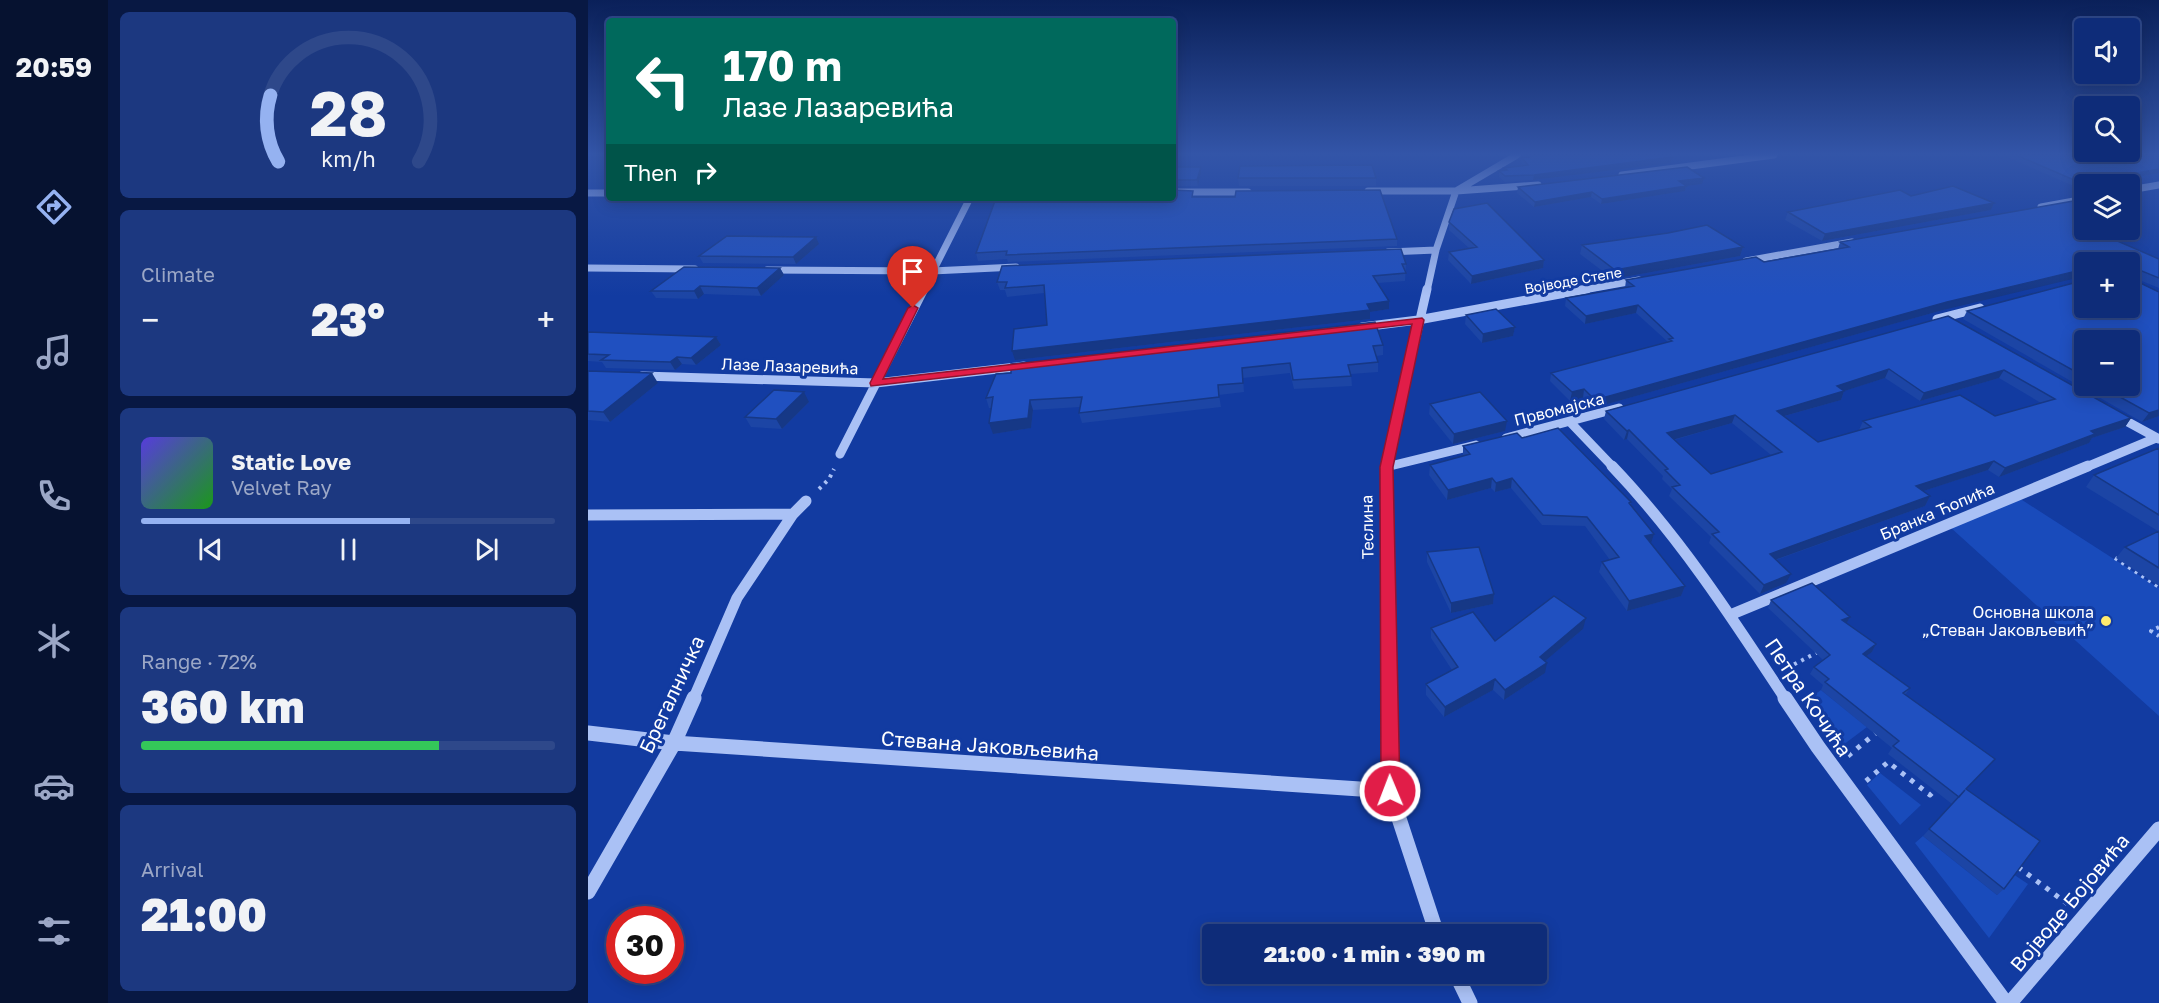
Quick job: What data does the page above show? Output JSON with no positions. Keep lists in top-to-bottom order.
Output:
{
  "streets": {
    "street": [
      "Војводе Степе",
      "Лазе Лазаревића",
      "Првомајска",
      "Бранка Ћопића",
      "Теслина",
      "Брегалничка",
      "Петра Кочића",
      "Стевана Јаковљевића",
      "Војводе Бојовића"
    ]
  },
  "crossings": [
    ["Војводе Степе", "Теслина"],
    ["Првомајска", "Петра Кочића"],
    ["Бранка Ћопића", "Петра Кочића"],
    ["Теслина", "Стевана Јаковљевића"],
    ["Брегалничка", "Стевана Јаковљевића"],
    ["Петра Кочића", "Војводе Бојовића"]
  ],
  "places": ["Основна школа „Стеван Јаковљевић”"],
  "page": {
    "tabs": "20:59",
    "map_buttons": ["+", "−"],
    "turn": ["170 m", "Лазе Лазаревића"],
    "then": "Then",
    "tile": [
      "Climate",
      ["Range · 72%", "360 km"],
      ["Arrival", "21:00"]
    ],
    "heat": ["−", "23°", "+"],
    "song": ["Static Love", "Velvet Ray"],
    "limit": "30",
    "trip": "21:00 · 1 min · 390 m",
    "gauge": ["28", "km/h"]
  }
}
